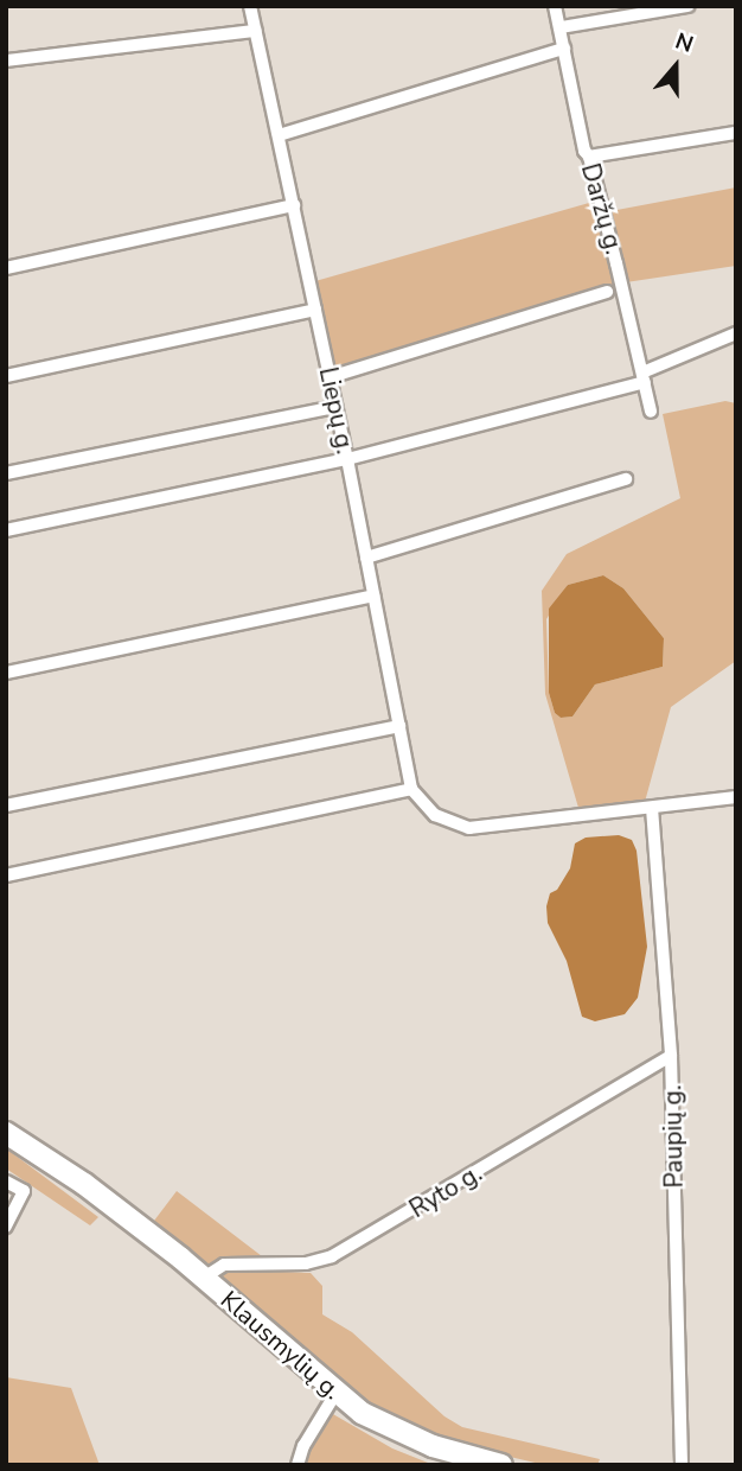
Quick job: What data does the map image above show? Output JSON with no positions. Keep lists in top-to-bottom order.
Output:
{
  "streets": {
    "main road": ["Klausmylių g."],
    "street": [
      "Daržų g.",
      "Liepų g.",
      "Paupių g.",
      "Ryto g."
    ]
  },
  "crossings": [
    ["Liepų g.", "Paupių g."],
    ["Paupių g.", "Ryto g."],
    ["Ryto g.", "Klausmylių g."]
  ],
  "north": "top"
}
